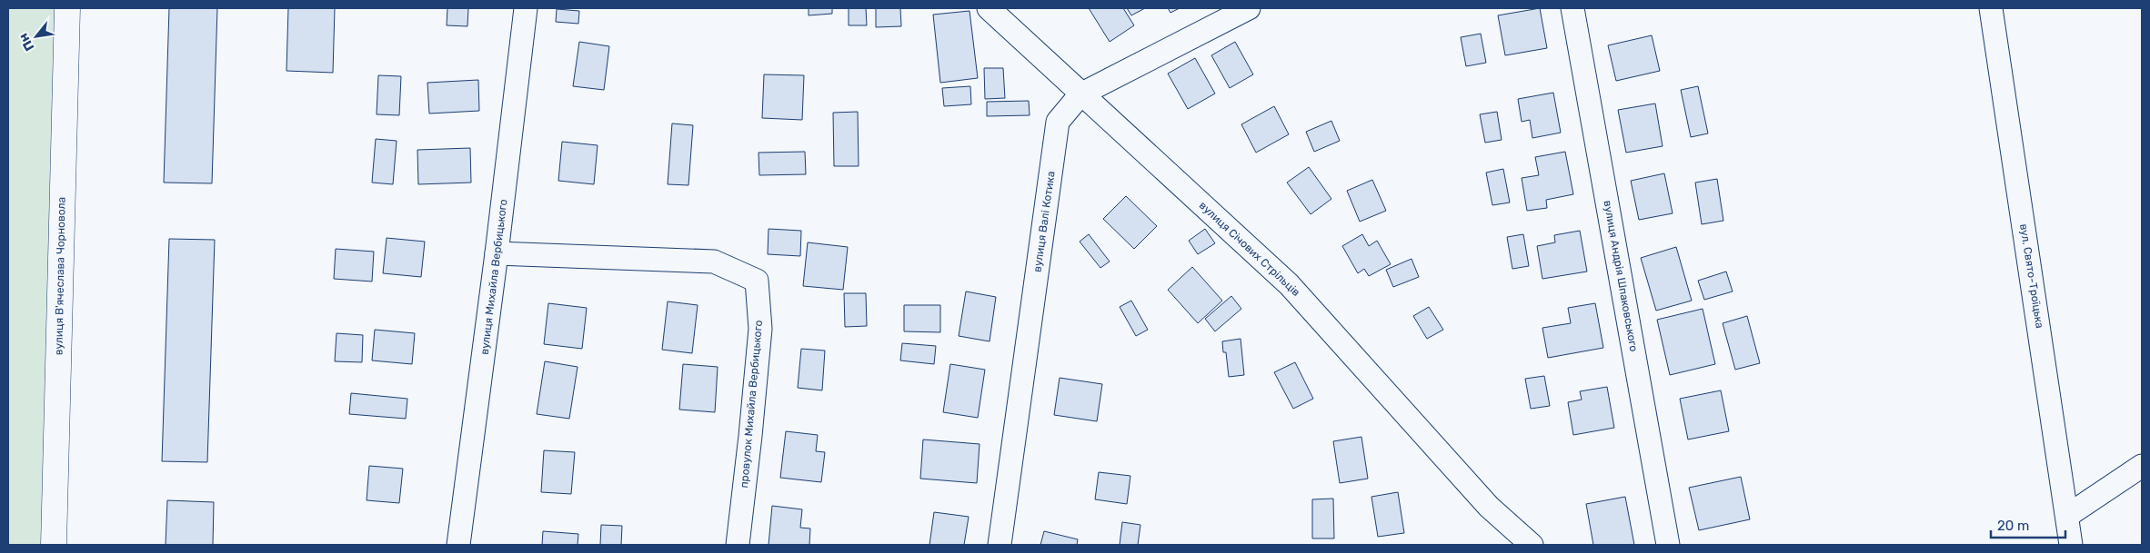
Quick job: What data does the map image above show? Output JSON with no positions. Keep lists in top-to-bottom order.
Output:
{
  "streets": {
    "street": [
      "вулиця Валі Котика",
      "вулиця Січових Стрільців",
      "вулиця В'ячеслава Чорновола",
      "вулиця Андрія Шпаковського",
      "вул. Свято-Троїцька",
      "вулиця Михайла Вербицького",
      "провулок Михайла Вербицького"
    ]
  },
  "crossings": [
    ["вулиця Валі Котика", "вулиця Січових Стрільців"],
    ["вулиця Михайла Вербицького", "провулок Михайла Вербицького"]
  ],
  "scale_bar": "20 m",
  "north": "bottom left"
}
